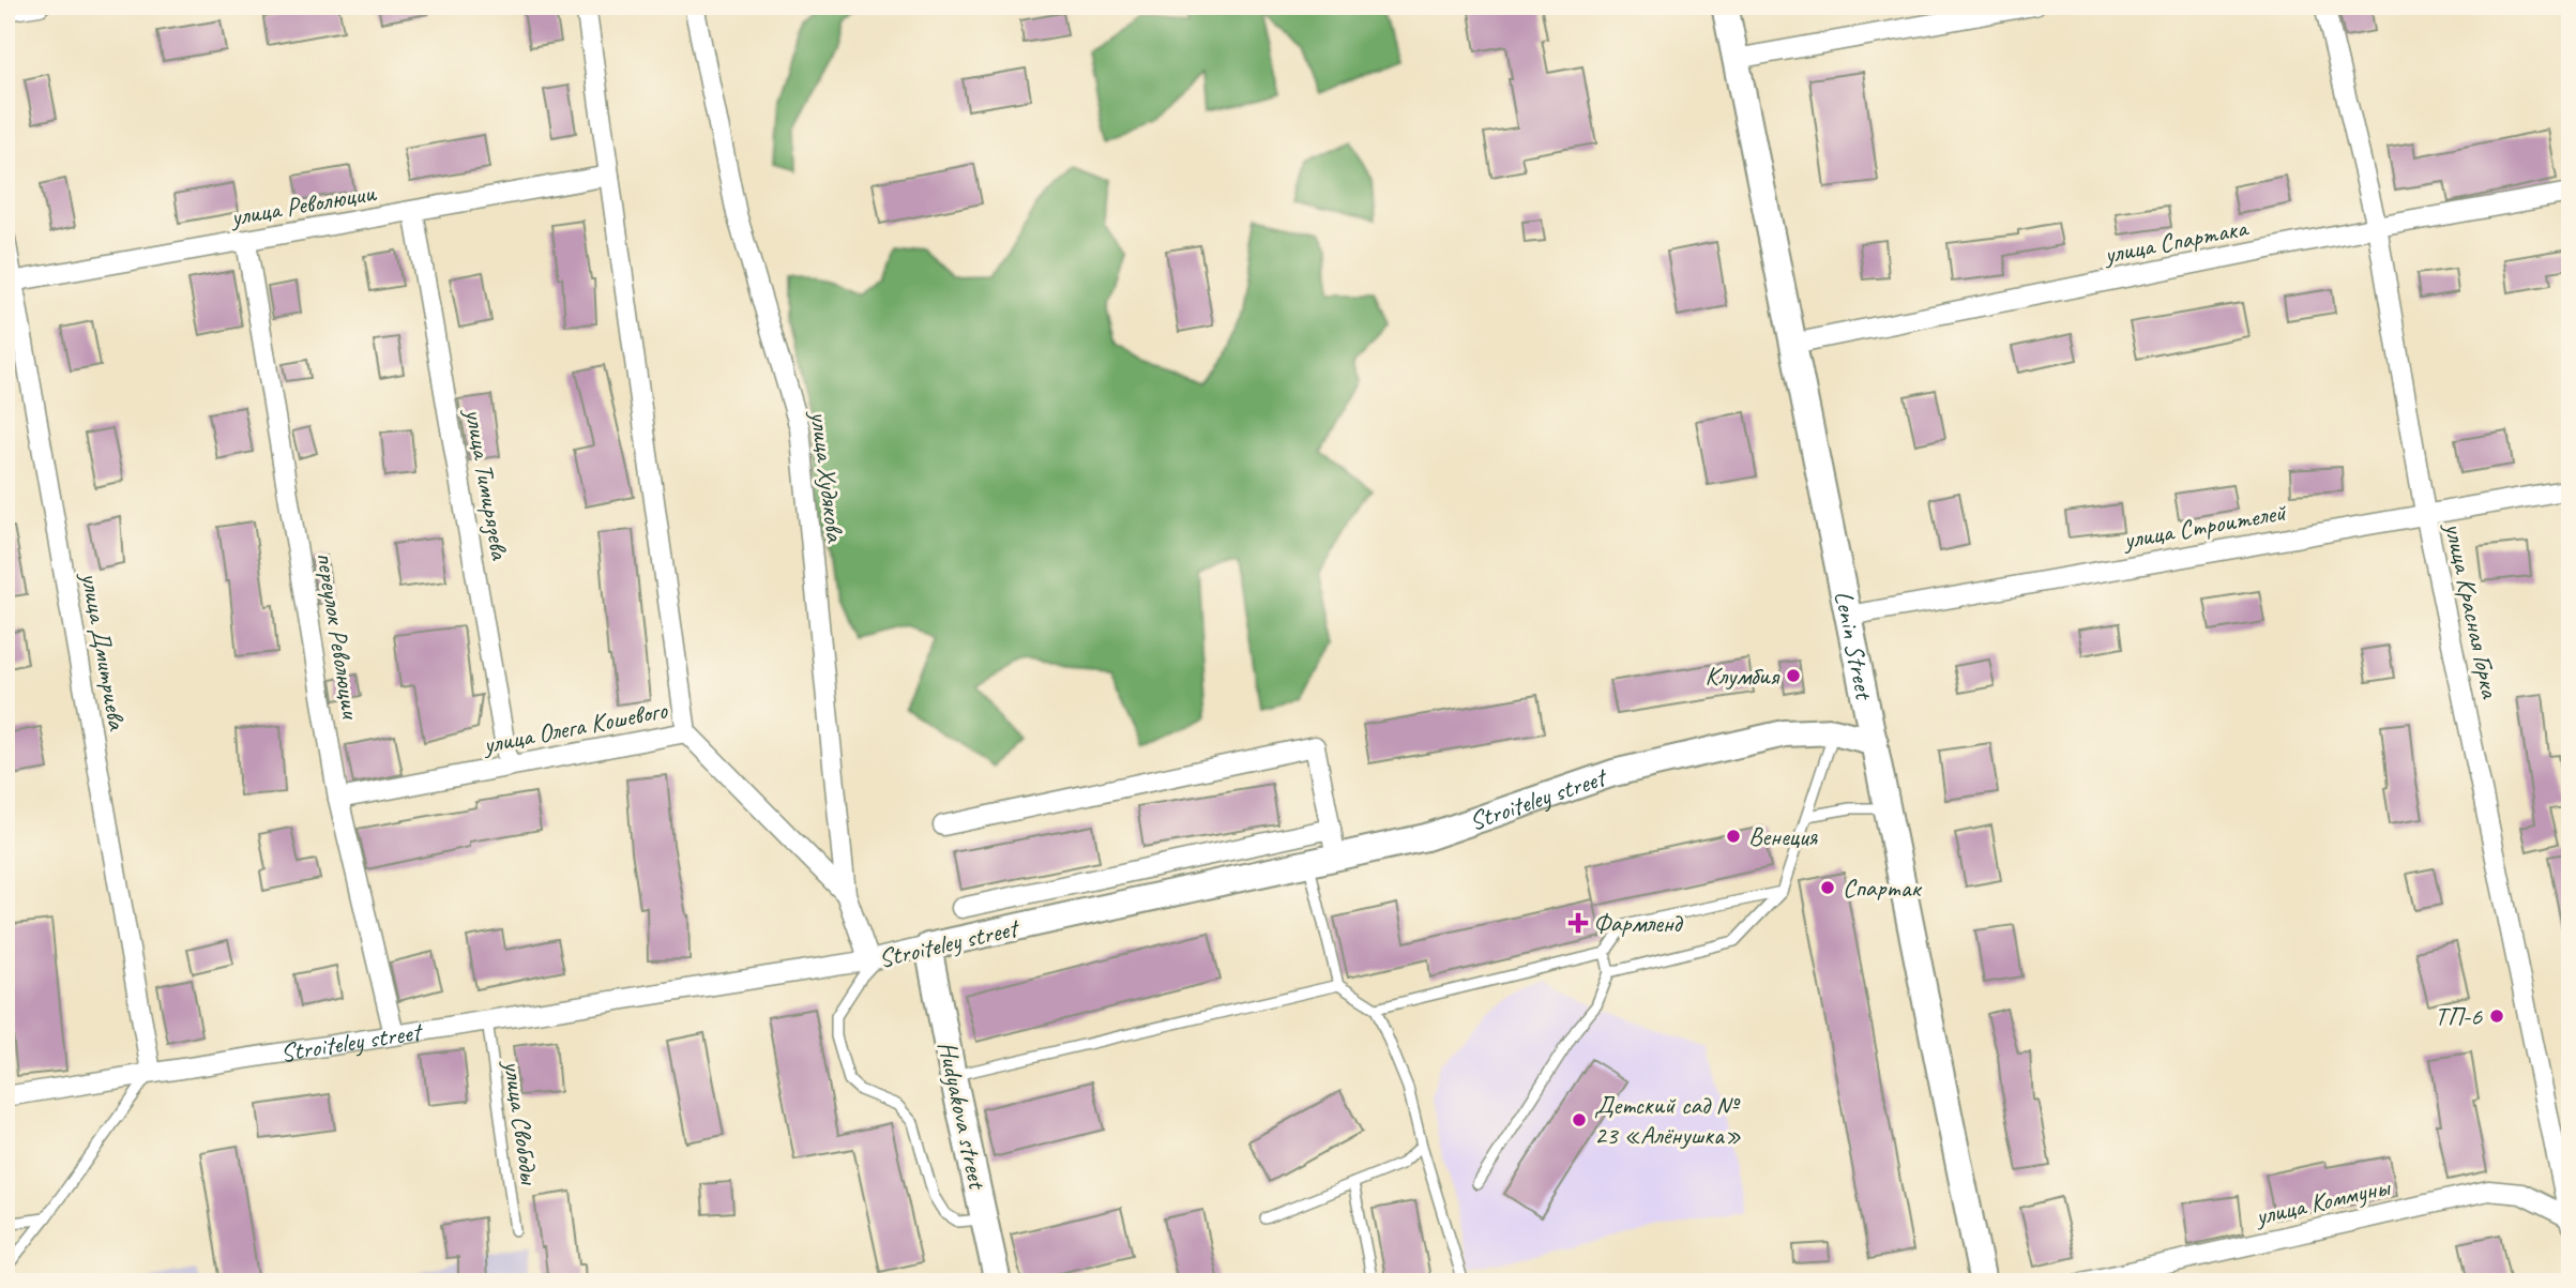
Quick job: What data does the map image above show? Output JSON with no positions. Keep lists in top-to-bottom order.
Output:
{
  "streets": {
    "street": [
      "улица Революции",
      "улица Спартака",
      "улица Худякова",
      "улица Тимирязева",
      "улица Строителей",
      "улица Красная Горка",
      "переулок Революции",
      "Lenin Street",
      "улица Дмитриева",
      "улица Олега Кошевого",
      "Stroiteley street",
      "Hudyakova street",
      "улица Коммуны"
    ],
    "lane": ["улица Свободы"]
  },
  "crossings": [
    ["улица Революции", "улица Тимирязева"],
    ["улица Революции", "переулок Революции"],
    ["улица Революции", "улица Дмитриева"],
    ["улица Спартака", "улица Красная Горка"],
    ["улица Спартака", "Lenin Street"],
    ["улица Худякова", "улица Олега Кошевого"],
    ["улица Худякова", "Stroiteley street"],
    ["улица Тимирязева", "улица Олега Кошевого"],
    ["улица Строителей", "улица Красная Горка"],
    ["улица Строителей", "Lenin Street"],
    ["улица Красная Горка", "улица Коммуны"],
    ["переулок Революции", "улица Олега Кошевого"],
    ["переулок Революции", "Stroiteley street"],
    ["Lenin Street", "Stroiteley street"],
    ["улица Дмитриева", "Stroiteley street"],
    ["Stroiteley street", "Hudyakova street"],
    ["Stroiteley street", "улица Свободы"]
  ],
  "places": {
    "other": [
      "Клумбия",
      "Венеция",
      "Спартак",
      "ТП-6",
      "Детский сад № 23 «Алёнушка»"
    ],
    "health": ["Фармленд"]
  }
}
